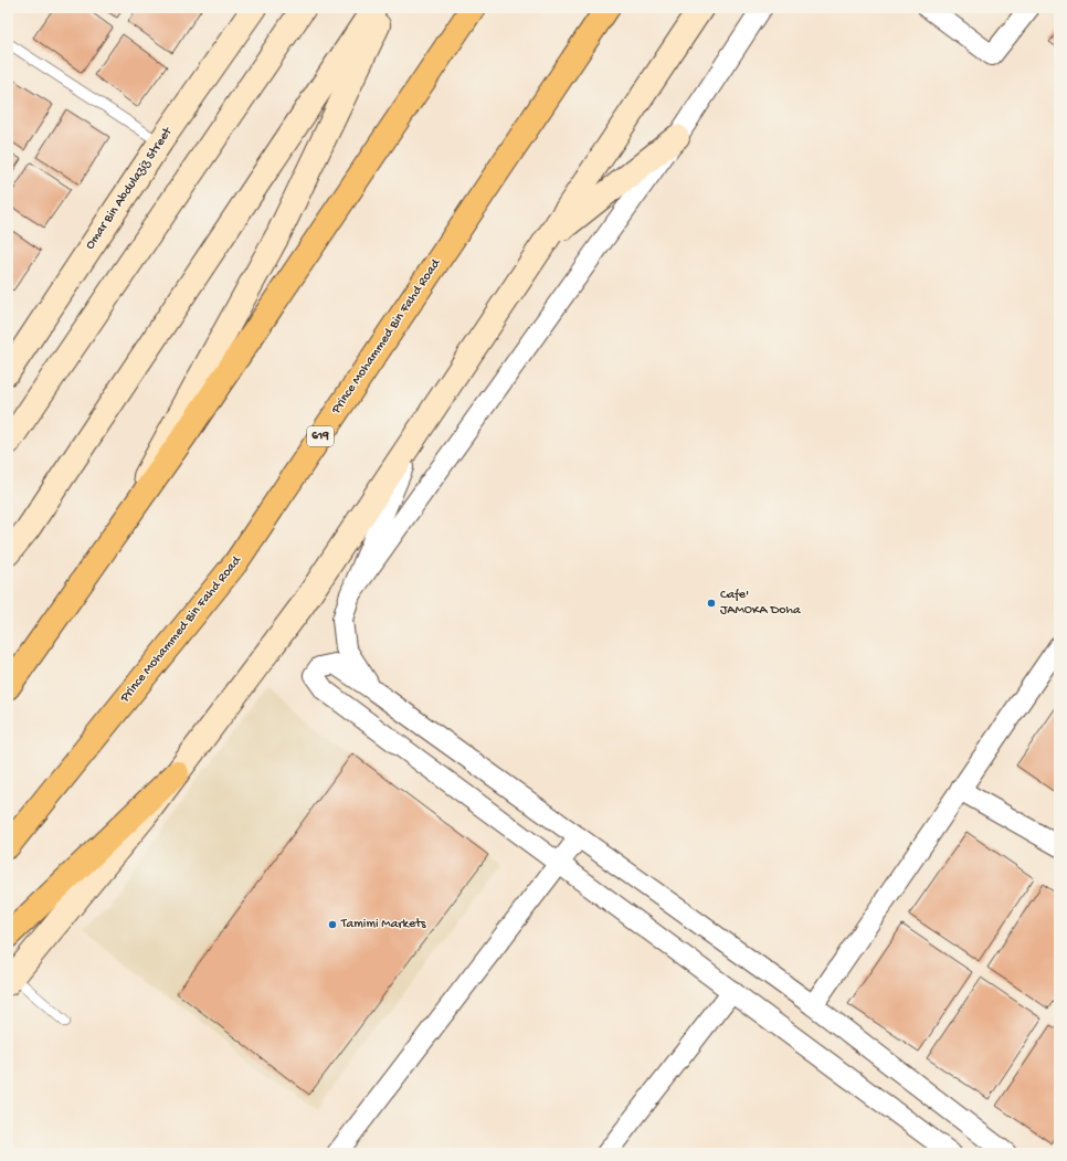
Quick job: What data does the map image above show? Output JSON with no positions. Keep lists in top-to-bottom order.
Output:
{
  "streets": {
    "highway": ["Prince Mohammed Bin Fahd Road", "619"],
    "main road": ["Omar Bin Abdulaziz Street"]
  },
  "places": ["Cafe' JAMOKA Doha", "Tamimi Markets"]
}
